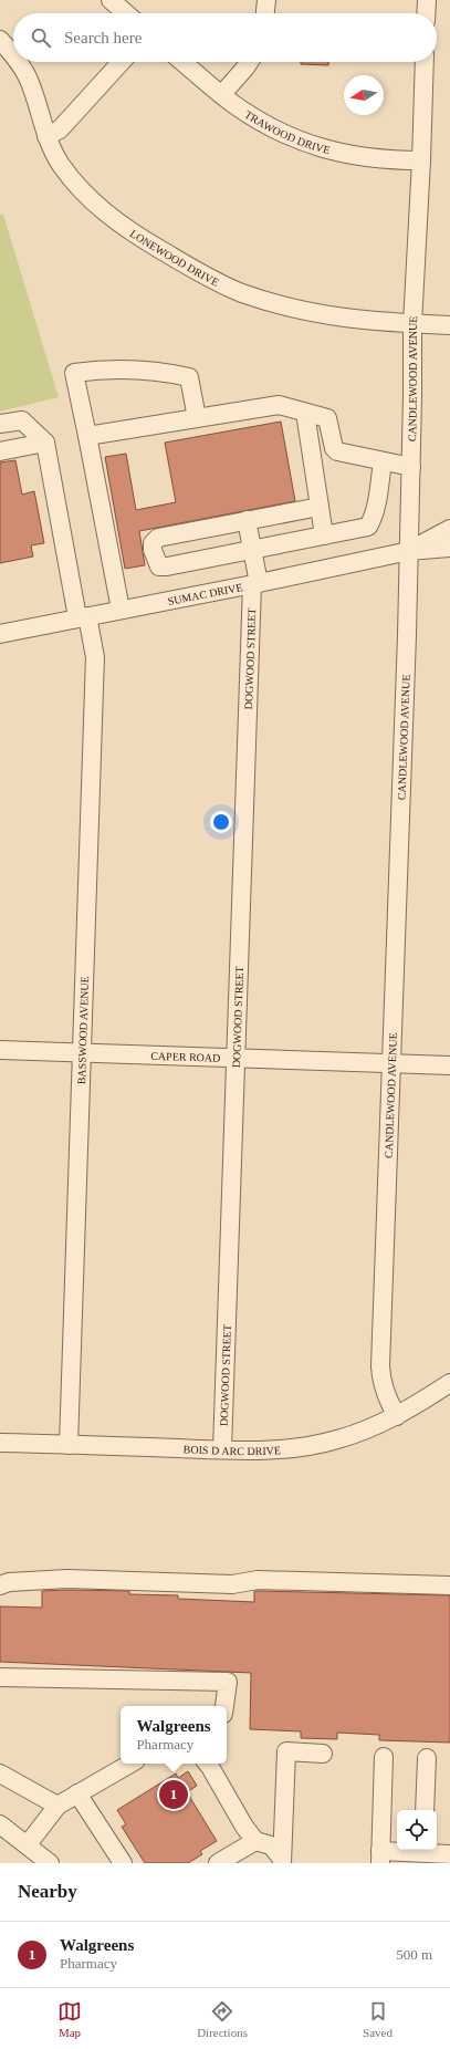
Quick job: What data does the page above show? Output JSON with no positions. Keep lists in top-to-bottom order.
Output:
{
  "streets": {
    "street": [
      "TRAWOOD DRIVE",
      "LONEWOOD DRIVE",
      "CANDLEWOOD AVENUE",
      "SUMAC DRIVE",
      "DOGWOOD STREET",
      "BASSWOOD AVENUE",
      "CAPER ROAD",
      "BOIS D ARC DRIVE"
    ]
  },
  "crossings": [
    ["TRAWOOD DRIVE", "CANDLEWOOD AVENUE"],
    ["LONEWOOD DRIVE", "CANDLEWOOD AVENUE"],
    ["CANDLEWOOD AVENUE", "SUMAC DRIVE"],
    ["CANDLEWOOD AVENUE", "CAPER ROAD"],
    ["CANDLEWOOD AVENUE", "BOIS D ARC DRIVE"],
    ["SUMAC DRIVE", "DOGWOOD STREET"],
    ["SUMAC DRIVE", "BASSWOOD AVENUE"],
    ["DOGWOOD STREET", "CAPER ROAD"],
    ["DOGWOOD STREET", "BOIS D ARC DRIVE"],
    ["BASSWOOD AVENUE", "CAPER ROAD"],
    ["BASSWOOD AVENUE", "BOIS D ARC DRIVE"]
  ],
  "north": "left",
  "page": {
    "search": "Search here",
    "popup": ["Walgreens", "Pharmacy"],
    "pins": "1",
    "heading": "Nearby",
    "list": [
      {
        "mark": "1",
        "name": "Walgreens",
        "note": "Pharmacy",
        "value": "500 m"
      }
    ],
    "nav": ["Map", "Directions", "Saved"]
  }
}
